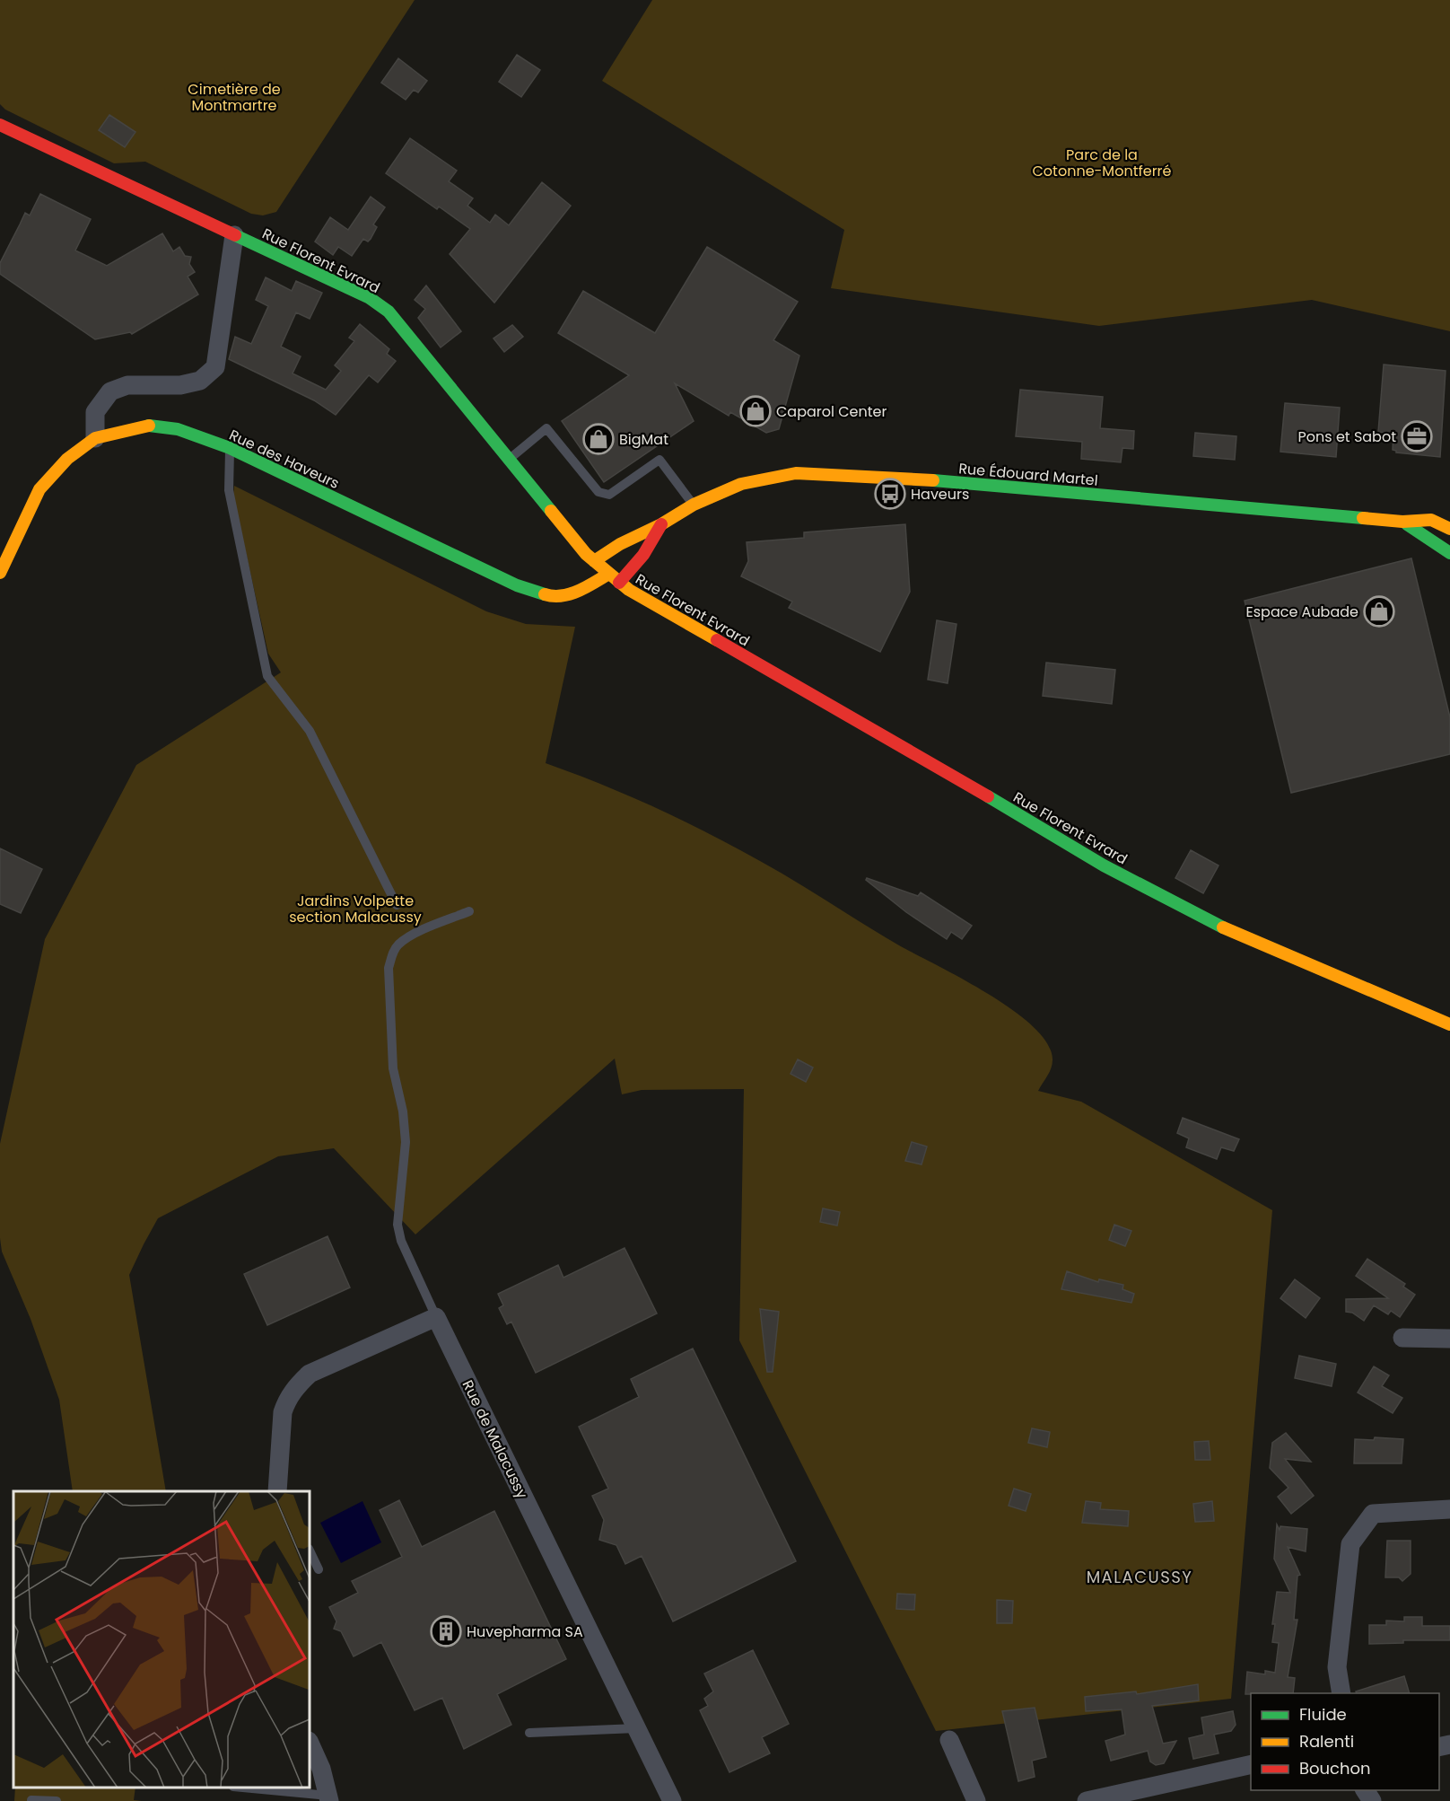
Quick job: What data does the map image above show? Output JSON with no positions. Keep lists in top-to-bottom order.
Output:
{
  "streets": {
    "street": [
      "Rue Florent Evrard",
      "Rue des Haveurs",
      "Rue Édouard Martel",
      "Rue de Malacussy"
    ]
  },
  "crossings": [
    ["Rue Florent Evrard", "Rue des Haveurs"],
    ["Rue Florent Evrard", "Rue Édouard Martel"]
  ],
  "districts": ["MALACUSSY"],
  "parks": ["Cimetière de Montmartre", "Parc de la Cotonne-Montferré", "Jardins Volpette section Malacussy"],
  "places": {
    "shop": ["Caparol Center", "BigMat", "Espace Aubade"],
    "office": ["Pons et Sabot"],
    "bus stop": ["Haveurs"],
    "building": ["Huvepharma SA"]
  },
  "legend": ["Fluide", "Ralenti", "Bouchon"]
}
